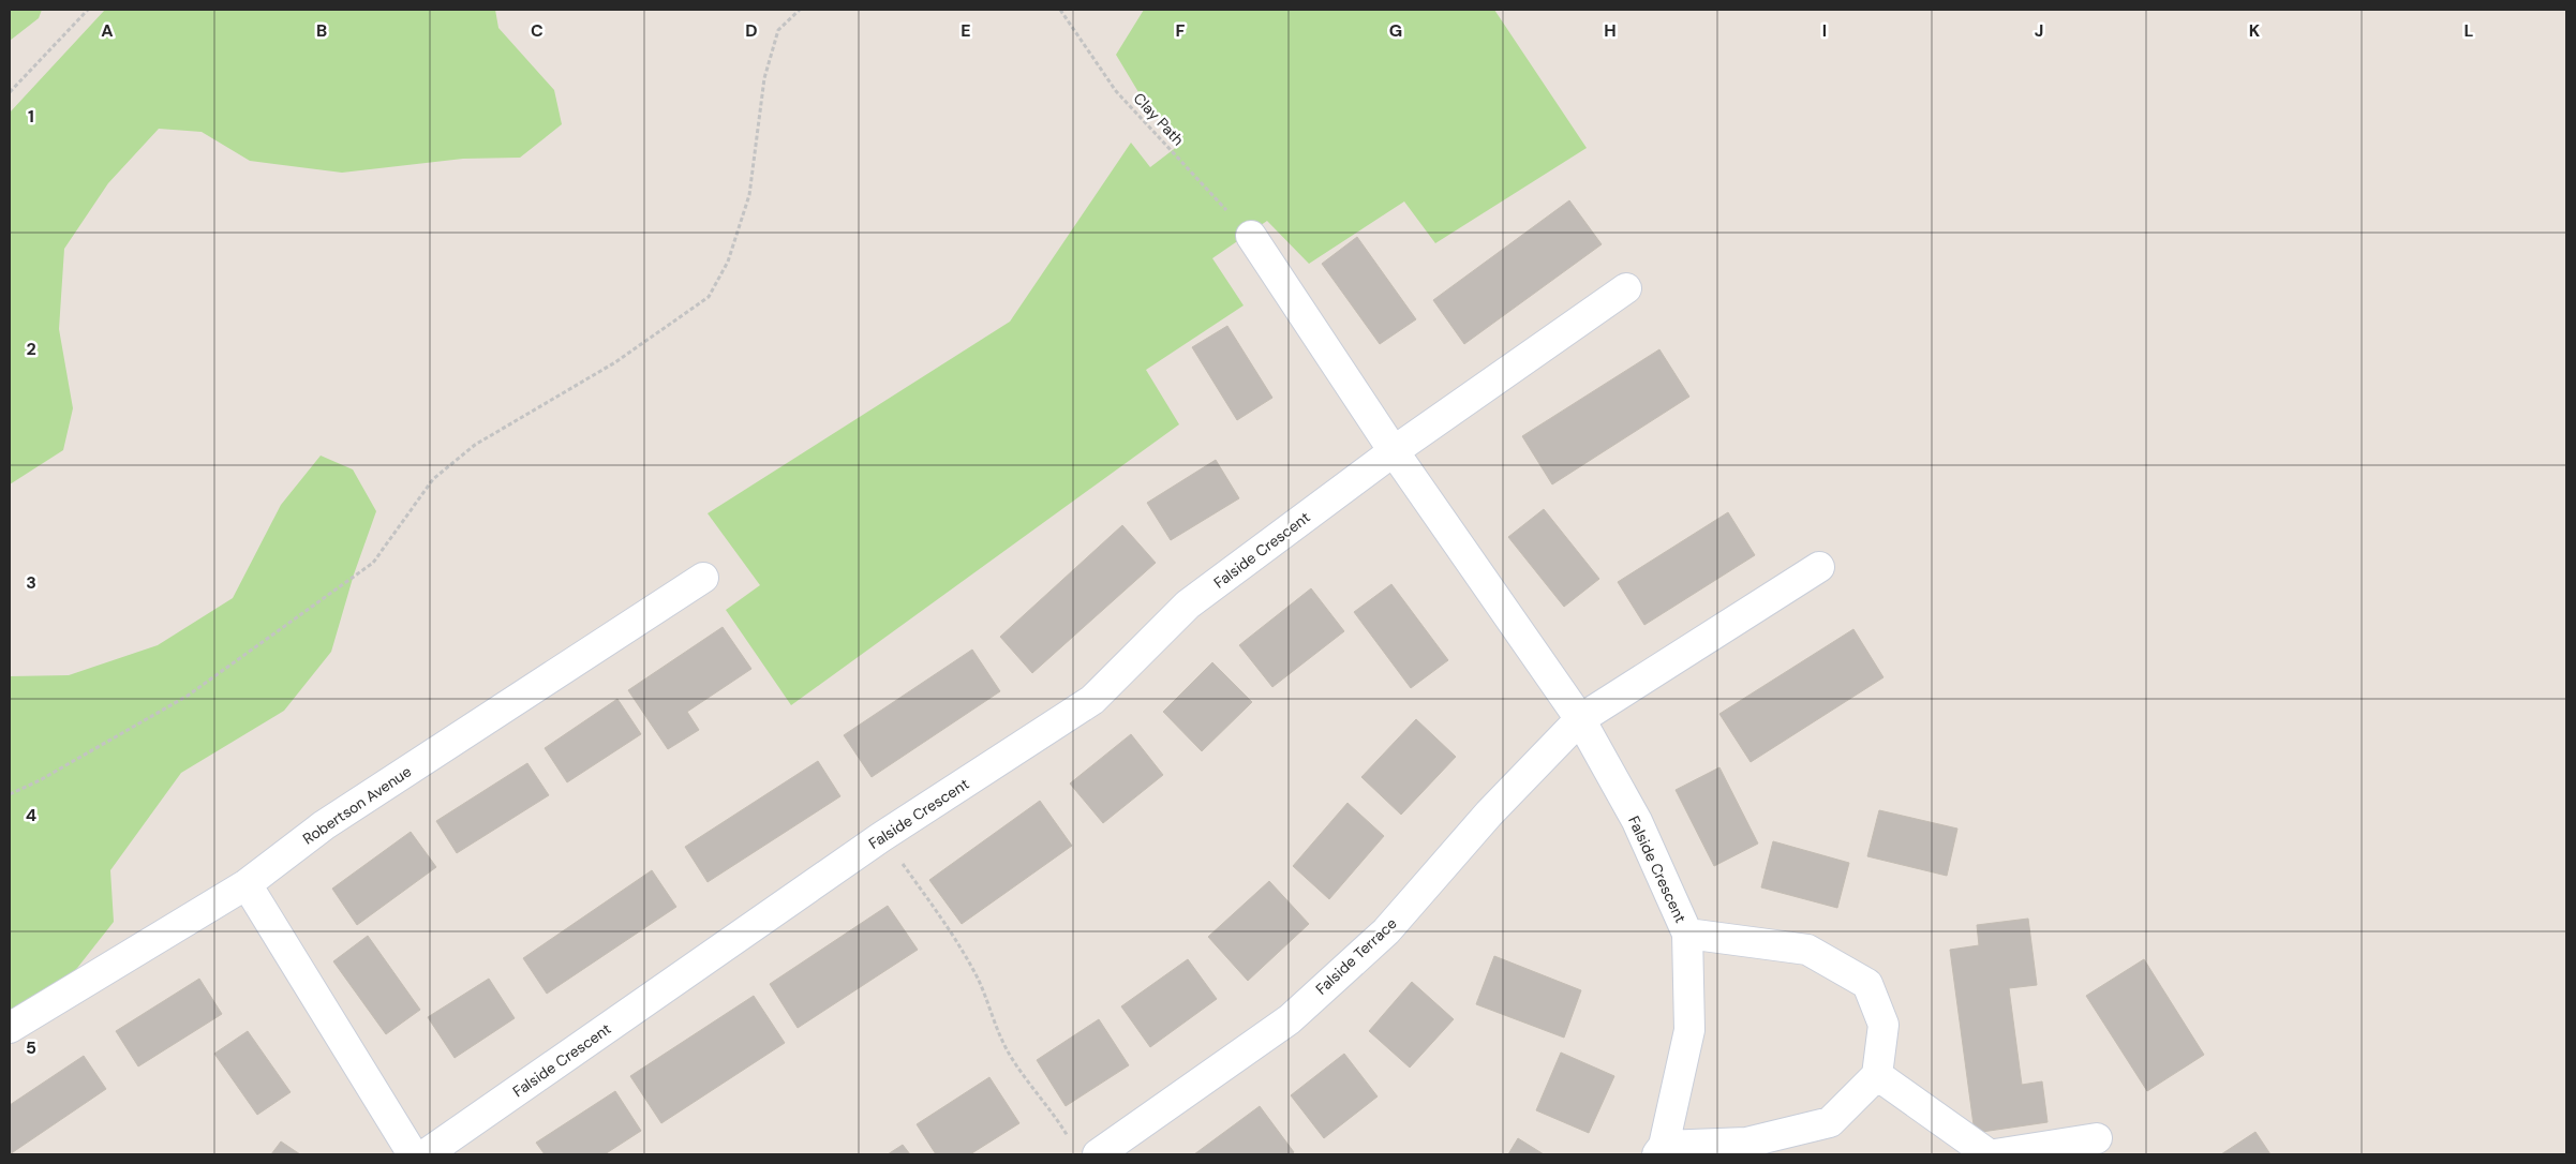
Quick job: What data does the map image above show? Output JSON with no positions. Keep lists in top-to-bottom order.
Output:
{
  "streets": {
    "street": ["Falside Crescent", "Robertson Avenue", "Falside Terrace"],
    "path": ["Clay Path"]
  },
  "crossings": [
    ["Clay Path", "Falside Crescent"],
    ["Falside Crescent", "Falside Terrace"]
  ],
  "grid": {
    "columns": [
      "A",
      "B",
      "C",
      "D",
      "E",
      "F",
      "G",
      "H",
      "I",
      "J",
      "K",
      "L"
    ],
    "rows": [
      "1",
      "2",
      "3",
      "4",
      "5"
    ]
  }
}
